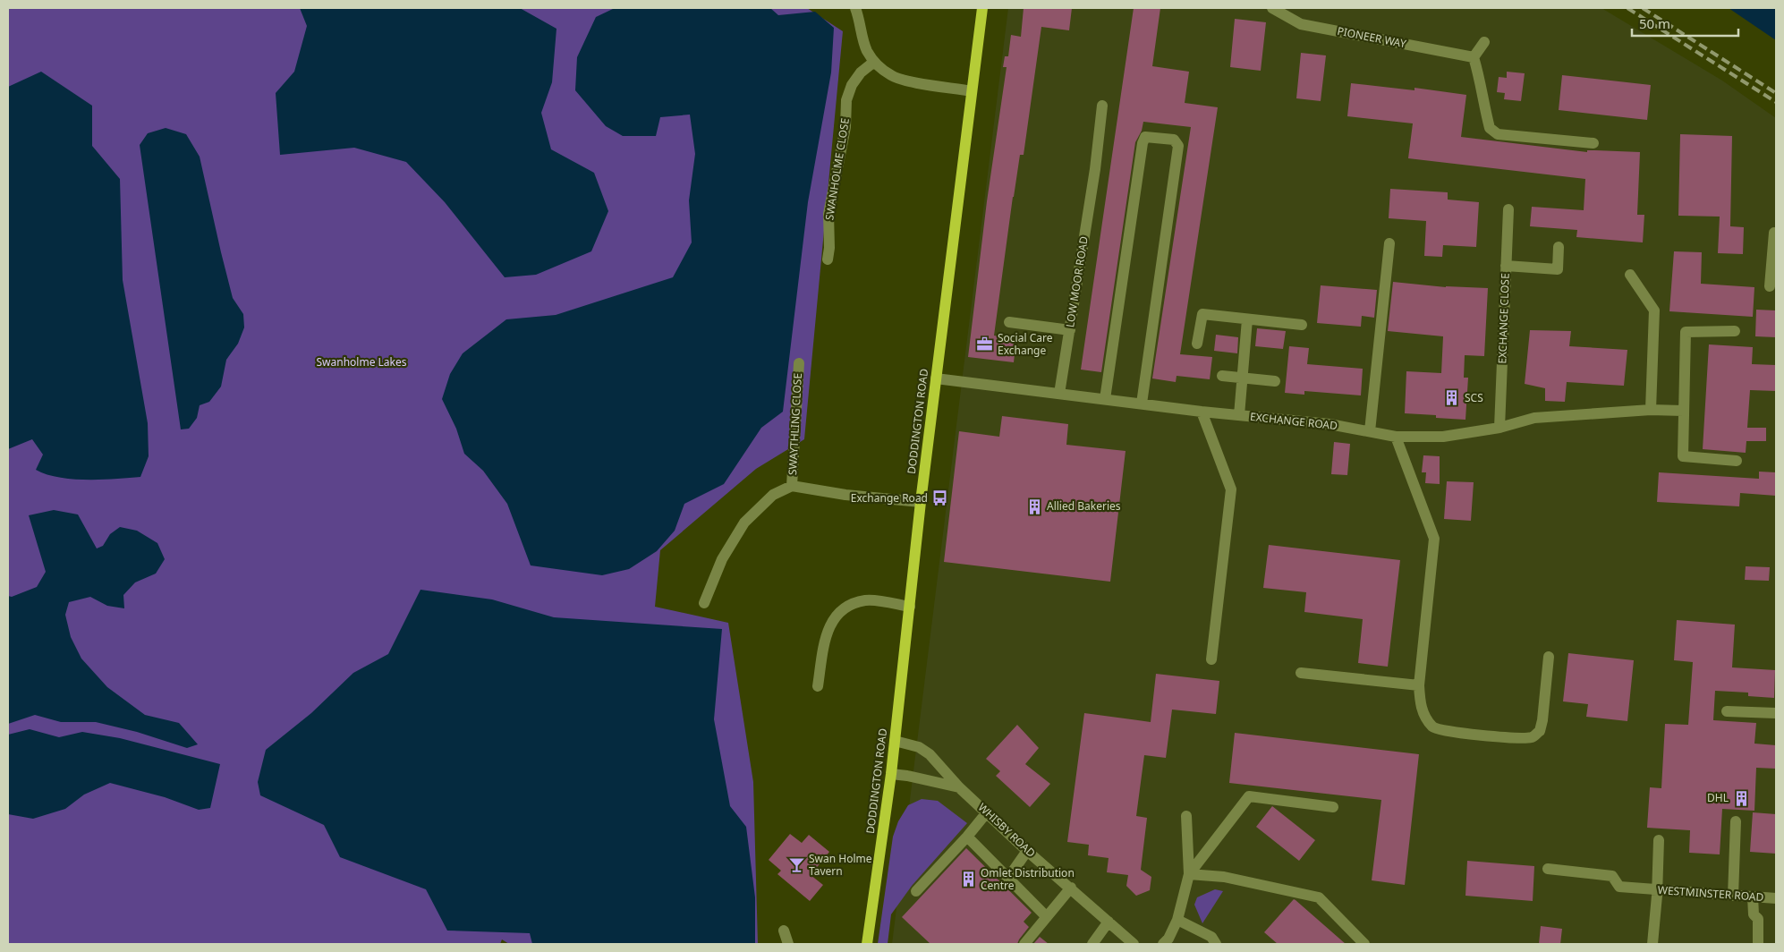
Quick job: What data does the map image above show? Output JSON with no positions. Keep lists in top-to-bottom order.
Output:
{
  "streets": {
    "main road": ["DODDINGTON ROAD"],
    "street": [
      "PIONEER WAY",
      "SWANHOLME CLOSE",
      "LOW MOOR ROAD",
      "EXCHANGE CLOSE",
      "EXCHANGE ROAD",
      "SWAYTHLING CLOSE",
      "WHISBY ROAD",
      "WESTMINSTER ROAD"
    ]
  },
  "crossings": [
    ["LOW MOOR ROAD", "EXCHANGE ROAD"],
    ["EXCHANGE CLOSE", "EXCHANGE ROAD"],
    ["DODDINGTON ROAD", "EXCHANGE ROAD"],
    ["DODDINGTON ROAD", "SWAYTHLING CLOSE"],
    ["DODDINGTON ROAD", "WHISBY ROAD"]
  ],
  "parks": ["Swanholme Lakes"],
  "places": {
    "office": ["Social Care Exchange"],
    "building": [
      "SCS",
      "Allied Bakeries",
      "DHL",
      "Omlet Distribution Centre"
    ],
    "bus stop": ["Exchange Road"],
    "bar": ["Swan Holme Tavern"]
  },
  "scale_bar": "50 m"
}
